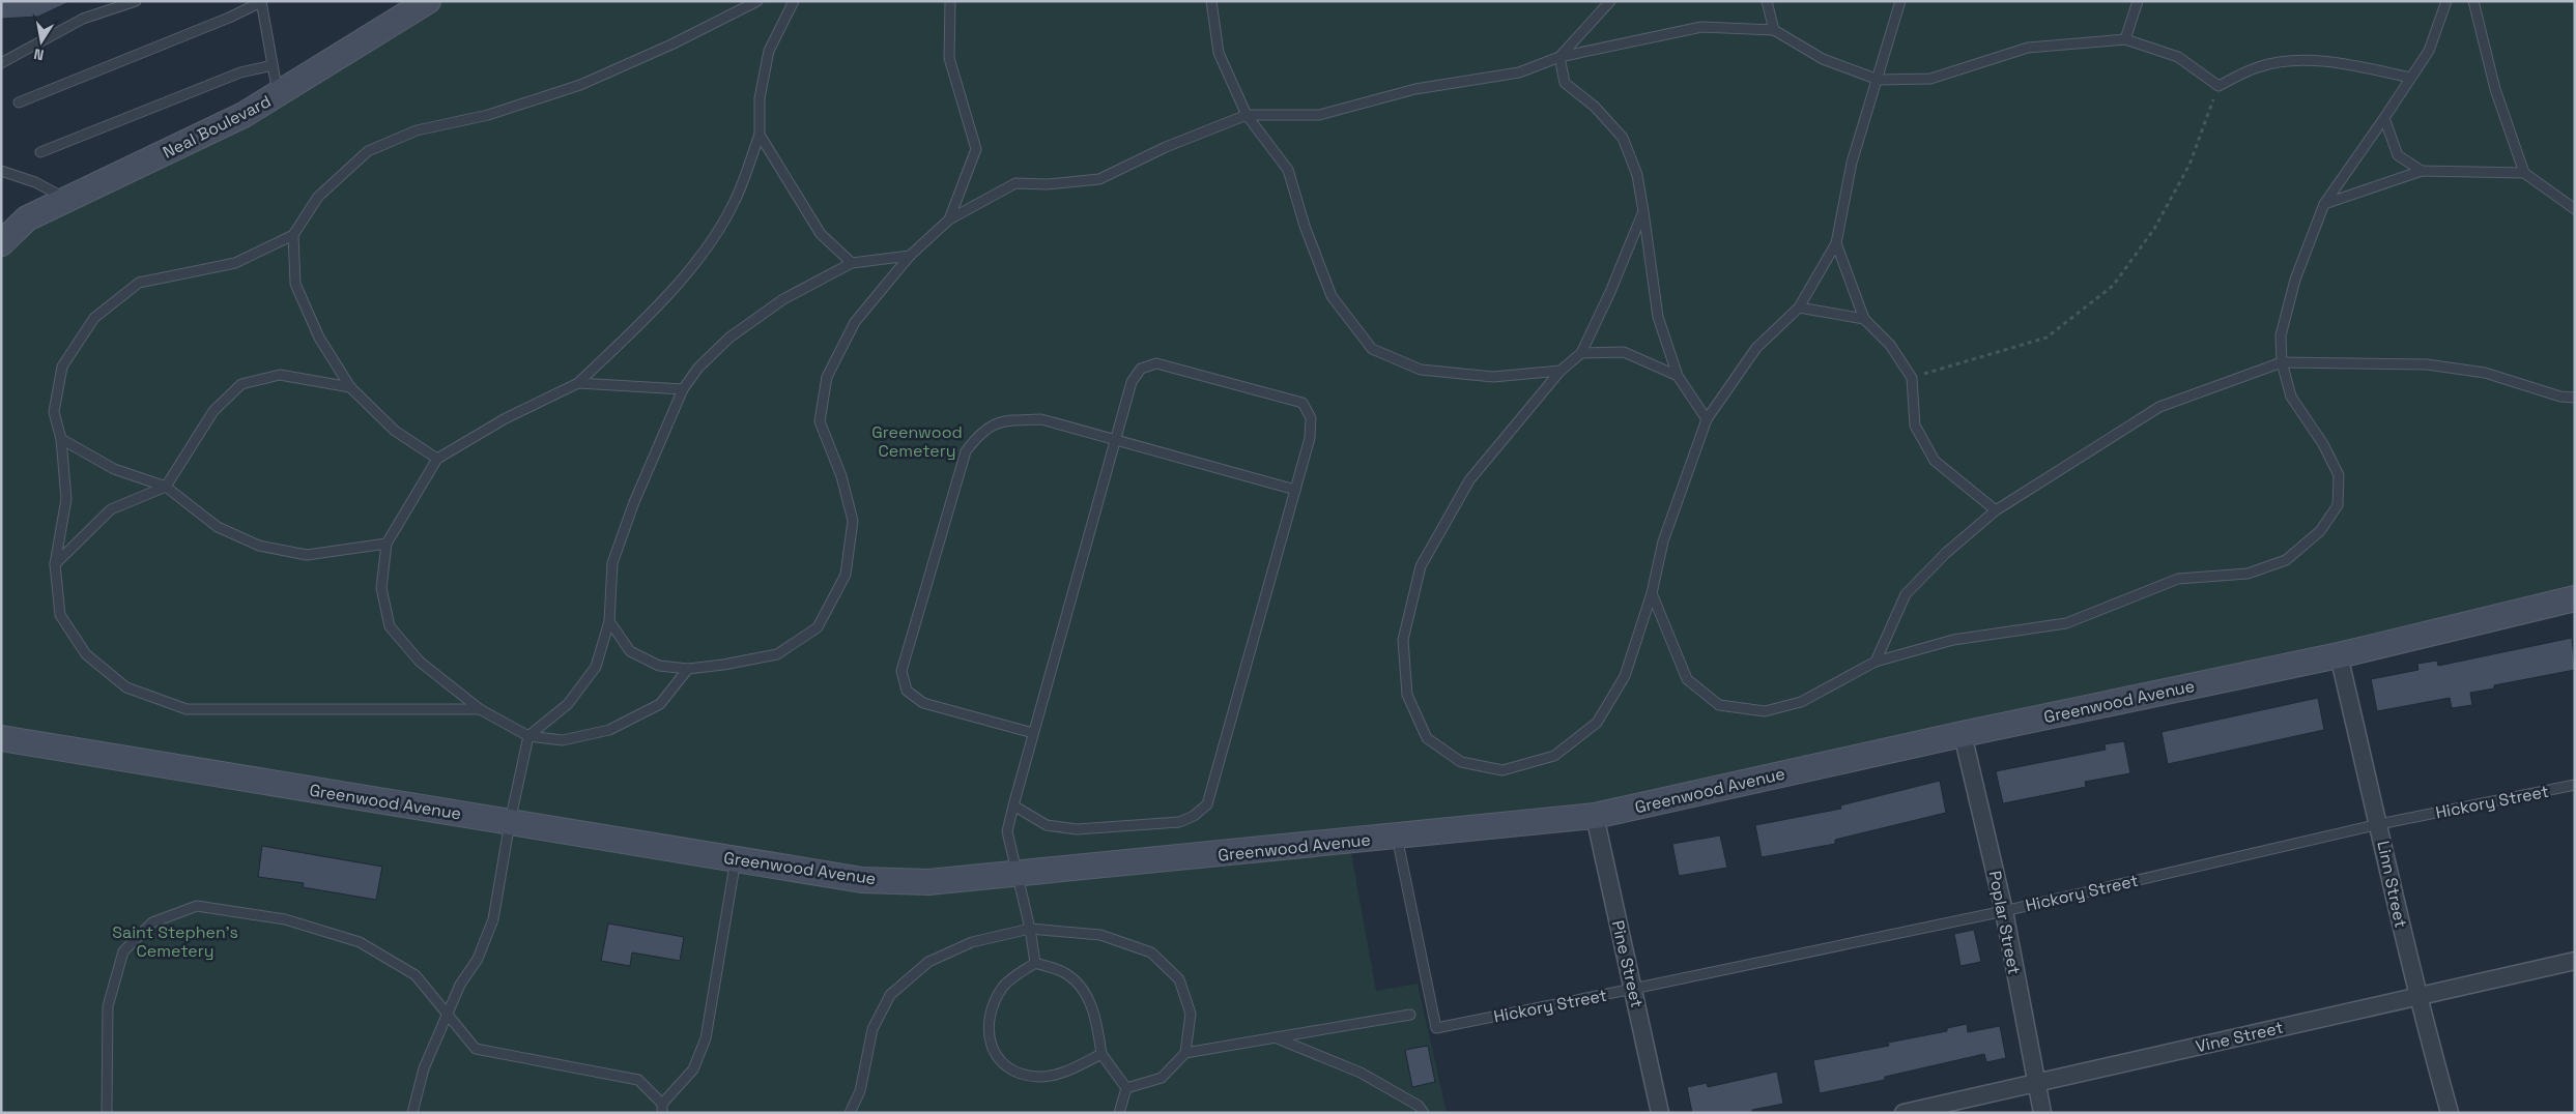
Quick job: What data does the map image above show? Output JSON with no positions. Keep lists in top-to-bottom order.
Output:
{
  "streets": {
    "street": [
      "Neal Boulevard",
      "Greenwood Avenue",
      "Linn Street",
      "Poplar Street",
      "Pine Street",
      "Vine Street"
    ],
    "lane": ["Hickory Street"]
  },
  "crossings": [
    ["Greenwood Avenue", "Hickory Street"],
    ["Greenwood Avenue", "Linn Street"],
    ["Greenwood Avenue", "Poplar Street"],
    ["Greenwood Avenue", "Pine Street"],
    ["Hickory Street", "Linn Street"],
    ["Hickory Street", "Poplar Street"],
    ["Hickory Street", "Pine Street"],
    ["Linn Street", "Vine Street"],
    ["Poplar Street", "Vine Street"]
  ],
  "parks": ["Greenwood Cemetery", "Saint Stephen’s Cemetery"],
  "north": "bottom"
}
